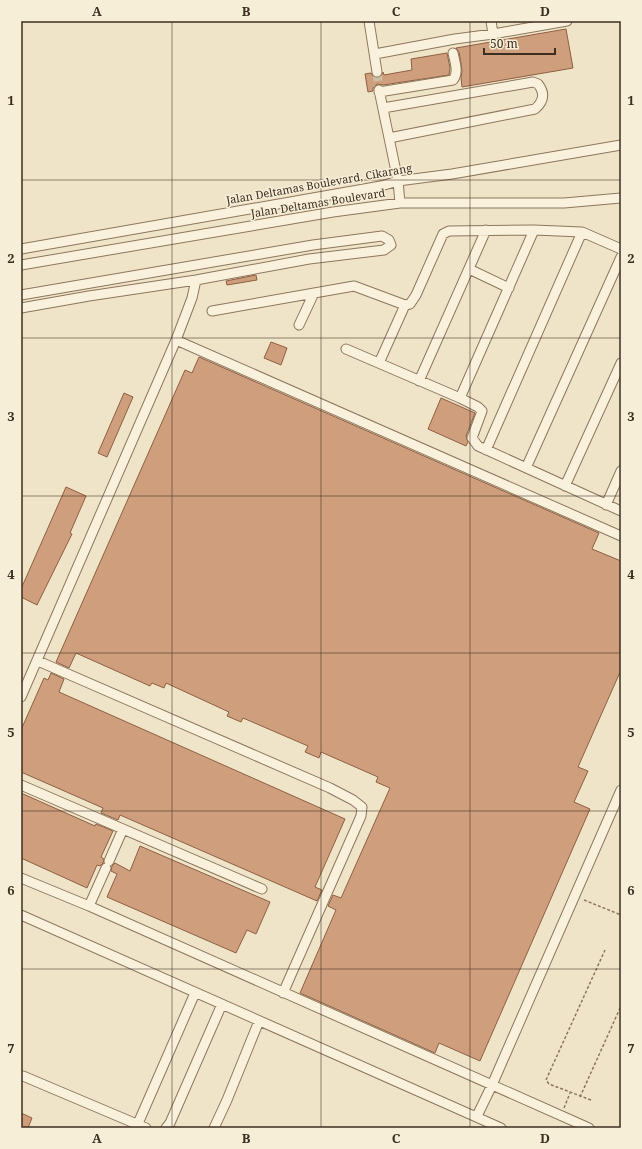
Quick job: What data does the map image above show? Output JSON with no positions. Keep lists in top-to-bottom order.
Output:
{
  "streets": {
    "street": ["Jalan Deltamas Boulevard, Cikarang", "Jalan Deltamas Boulevard"]
  },
  "scale_bar": "50 m",
  "grid": {
    "columns": [
      "A",
      "B",
      "C",
      "D"
    ],
    "rows": [
      "1",
      "2",
      "3",
      "4",
      "5",
      "6",
      "7"
    ]
  }
}
